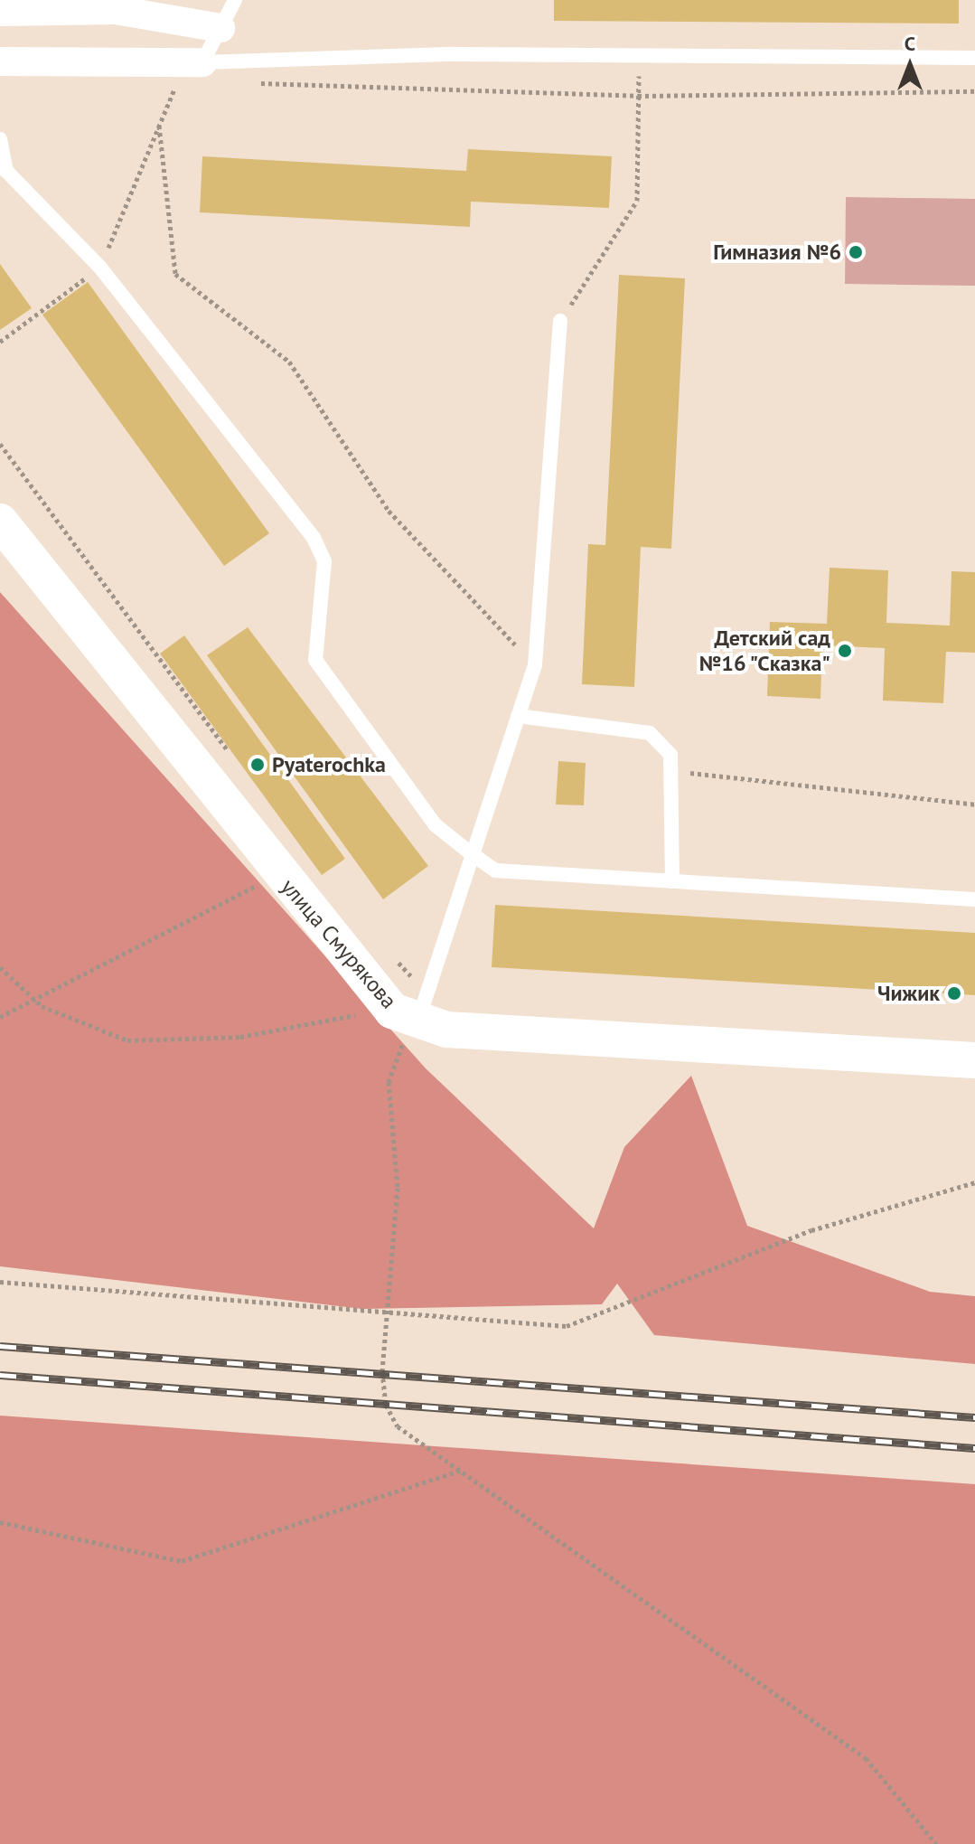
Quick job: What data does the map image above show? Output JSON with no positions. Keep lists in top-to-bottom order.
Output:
{
  "streets": {
    "street": ["улица Смурякова"]
  },
  "places": [
    "Гимназия №6",
    "Детский сад №16 \"Сказка\"",
    "Pyaterochka",
    "Чижик"
  ],
  "north": "top"
}
